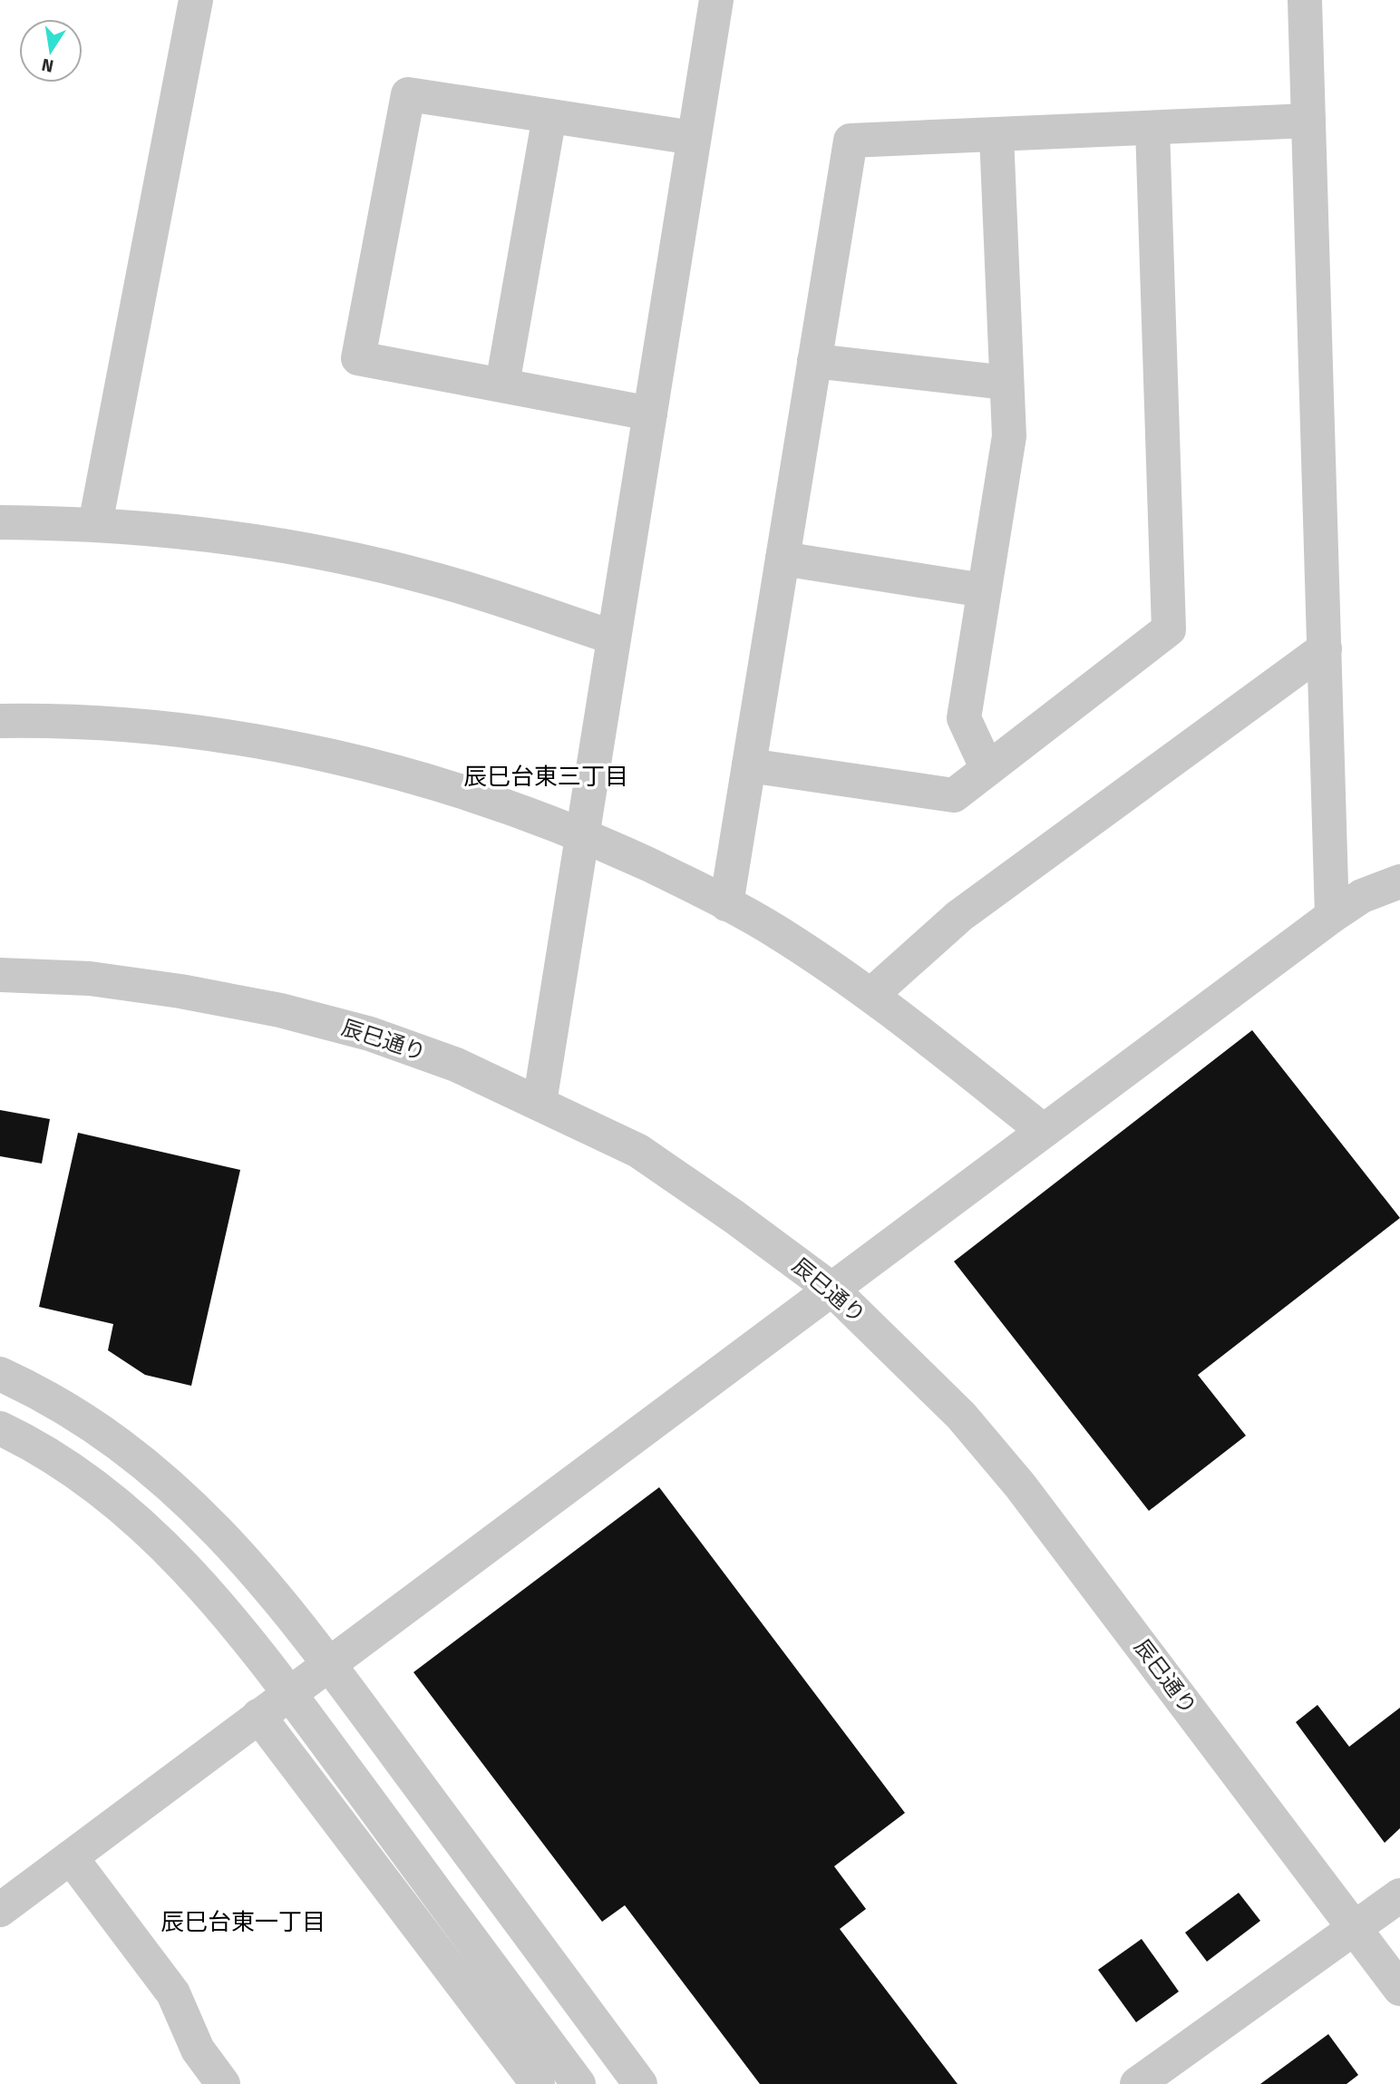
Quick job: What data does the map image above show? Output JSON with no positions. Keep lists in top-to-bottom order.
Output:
{
  "streets": {
    "street": ["辰巳通り"]
  },
  "districts": ["辰巳台東三丁目", "辰巳台東一丁目"],
  "north": "bottom"
}
